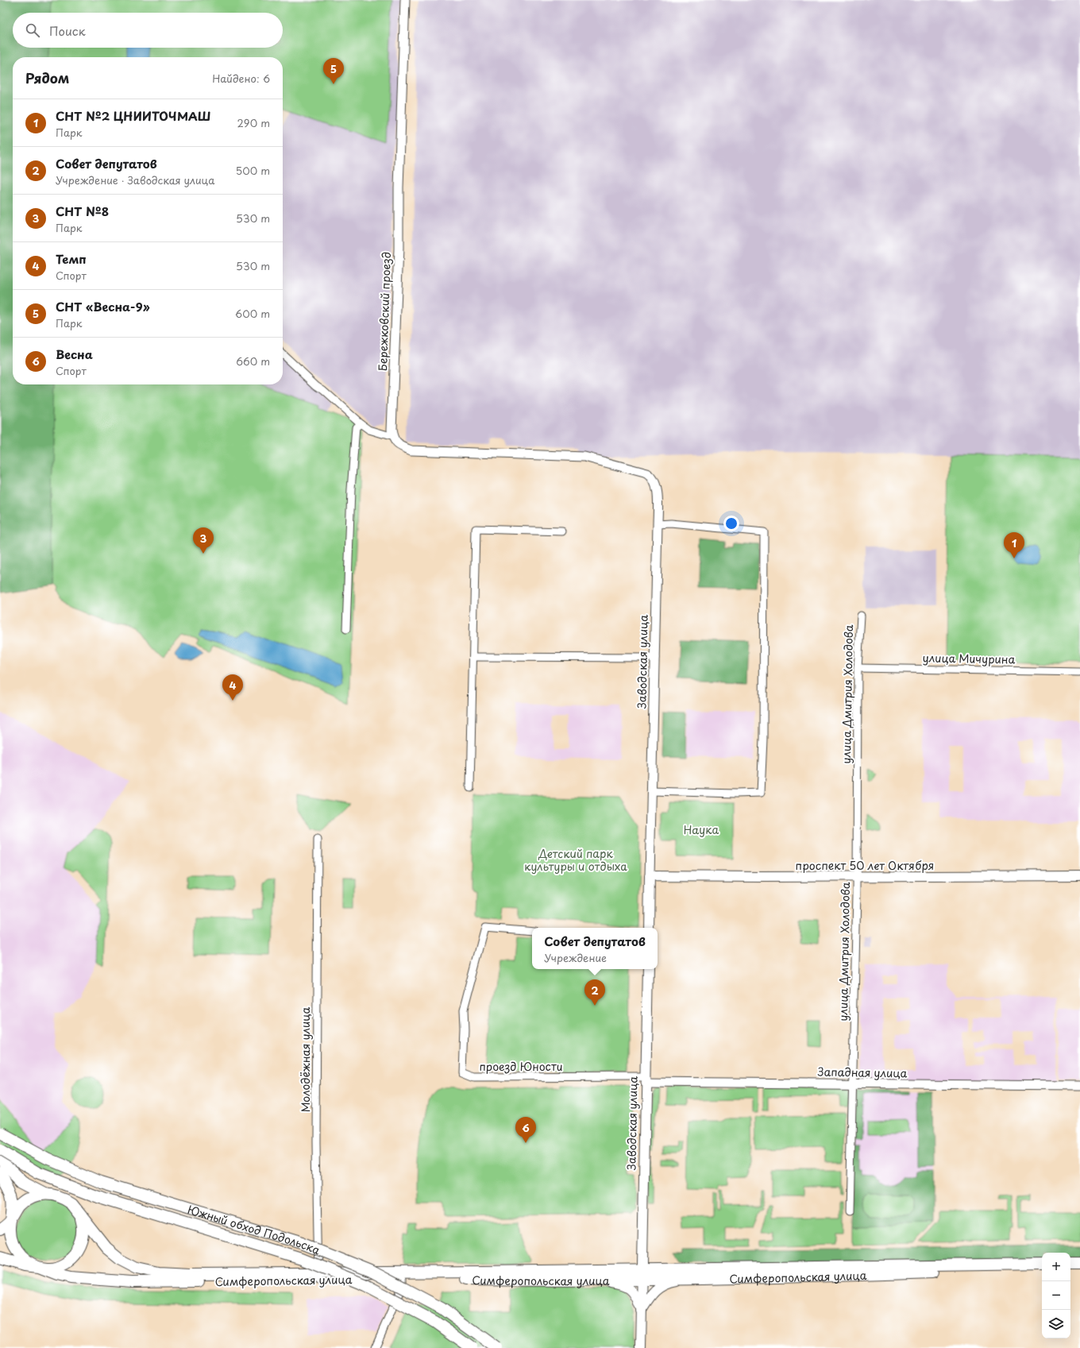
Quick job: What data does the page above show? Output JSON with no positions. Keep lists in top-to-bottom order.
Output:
{
  "streets": {
    "main road": [
      "Заводская улица",
      "проспект 50 лет Октября",
      "Южный обход Подольска",
      "Симферопольская улица"
    ],
    "street": [
      "Бережковский проезд",
      "улица Мичурина",
      "улица Дмитрия Холодова",
      "Молодёжная улица",
      "проезд Юности",
      "Западная улица"
    ]
  },
  "crossings": [
    ["Бережковский проезд", "Заводская улица"],
    ["улица Мичурина", "улица Дмитрия Холодова"],
    ["Заводская улица", "проспект 50 лет Октября"],
    ["Заводская улица", "проезд Юности"],
    ["Заводская улица", "Западная улица"],
    ["Заводская улица", "Симферопольская улица"],
    ["улица Дмитрия Холодова", "проспект 50 лет Октября"],
    ["улица Дмитрия Холодова", "Западная улица"],
    ["Молодёжная улица", "Симферопольская улица"],
    ["проезд Юности", "Западная улица"]
  ],
  "parks": ["Наука", "Детский парк культуры и отдыха"],
  "page": {
    "search": "Поиск",
    "heading": ["Рядом", "Найдено: 6"],
    "pins": [
      "5",
      "3",
      "1",
      "4",
      "2",
      "6"
    ],
    "list": [
      {
        "mark": "1",
        "name": "СНТ №2 ЦНИИТОЧМАШ",
        "note": "Парк",
        "value": "290 m"
      },
      {
        "mark": "2",
        "name": "Совет депутатов",
        "note": "Учреждение · Заводская улица",
        "value": "500 m"
      },
      {
        "mark": "3",
        "name": "СНТ №8",
        "note": "Парк",
        "value": "530 m"
      },
      {
        "mark": "4",
        "name": "Темп",
        "note": "Спорт",
        "value": "530 m"
      },
      {
        "mark": "5",
        "name": "СНТ «Весна-9»",
        "note": "Парк",
        "value": "600 m"
      },
      {
        "mark": "6",
        "name": "Весна",
        "note": "Спорт",
        "value": "660 m"
      }
    ],
    "popup": ["Совет депутатов", "Учреждение"],
    "map_buttons": ["+", "−"]
  }
}
